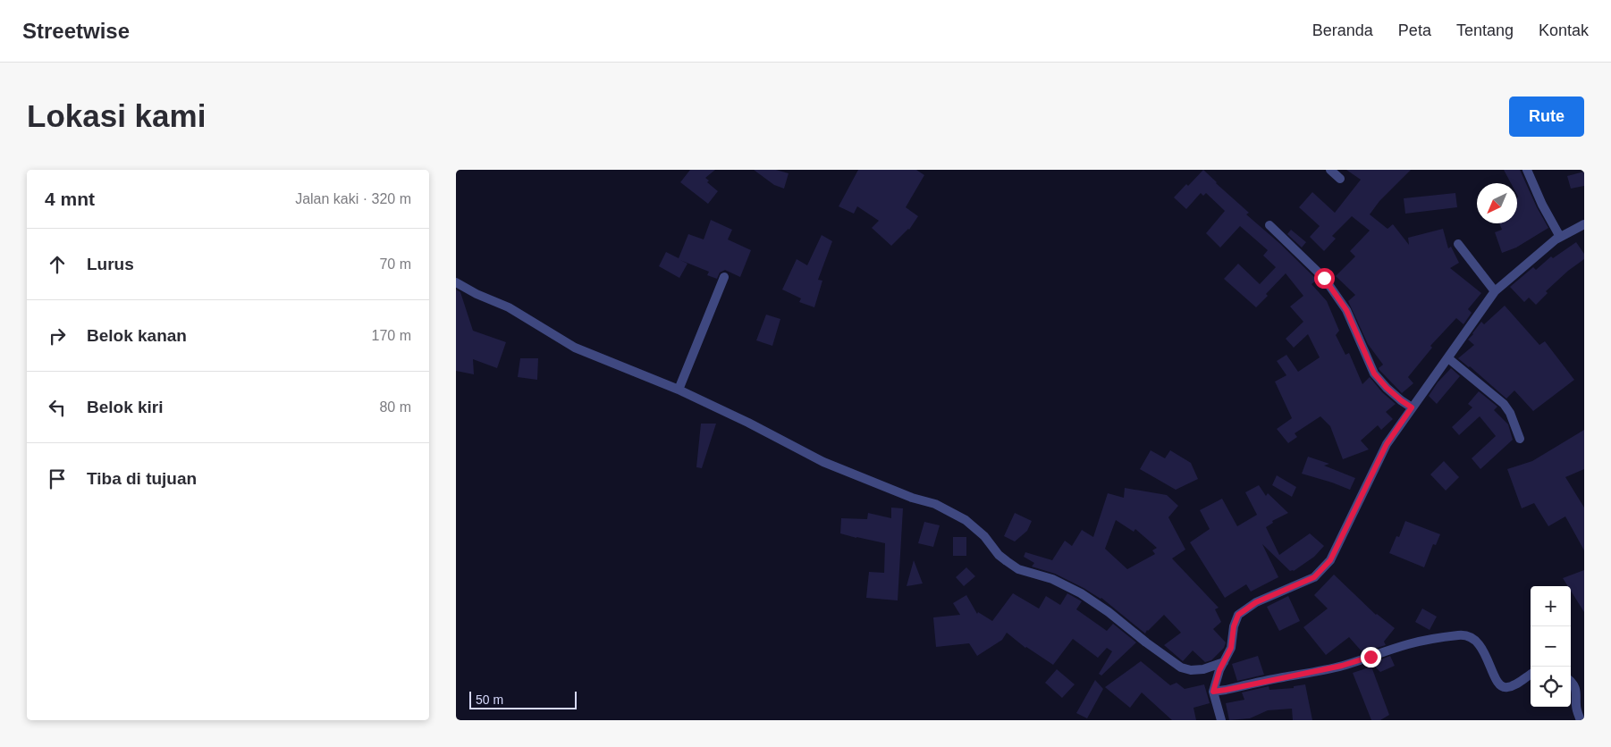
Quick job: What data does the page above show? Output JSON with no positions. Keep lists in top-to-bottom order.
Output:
{
  "scale_bar": "50 m",
  "north": "bottom left",
  "page": {
    "header": "Streetwise",
    "nav": [
      "Beranda",
      "Peta",
      "Tentang",
      "Kontak"
    ],
    "buttons": "Rute",
    "title": "Lokasi kami",
    "heading": ["4 mnt", "Jalan kaki · 320 m"],
    "list": [
      ["Lurus", "70 m"],
      ["Belok kanan", "170 m"],
      ["Belok kiri", "80 m"],
      "Tiba di tujuan"
    ],
    "map_buttons": ["+", "−"],
    "scale": "50 m"
  }
}
